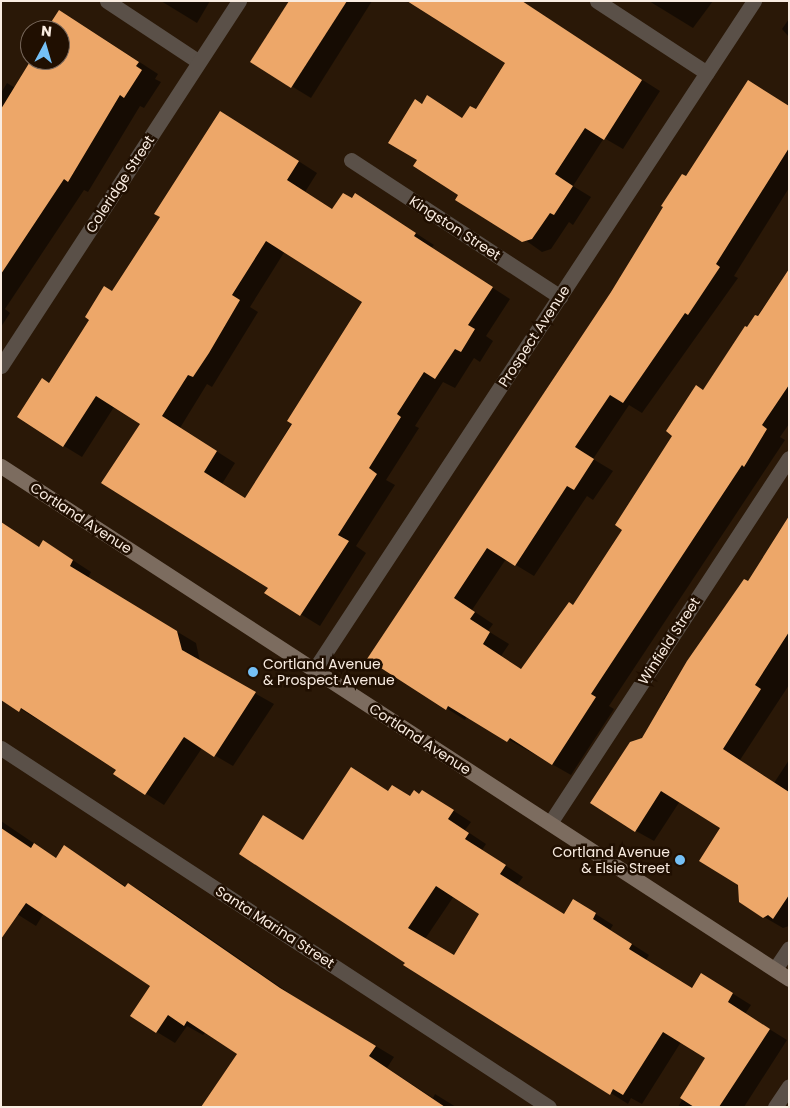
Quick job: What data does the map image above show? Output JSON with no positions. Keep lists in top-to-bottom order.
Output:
{
  "streets": {
    "street": [
      "Coleridge Street",
      "Kingston Street",
      "Prospect Avenue",
      "Cortland Avenue",
      "Winfield Street",
      "Santa Marina Street"
    ]
  },
  "crossings": [
    ["Kingston Street", "Prospect Avenue"],
    ["Prospect Avenue", "Cortland Avenue"],
    ["Cortland Avenue", "Winfield Street"]
  ],
  "places": ["Cortland Avenue & Prospect Avenue", "Cortland Avenue & Elsie Street"],
  "north": "top"
}
